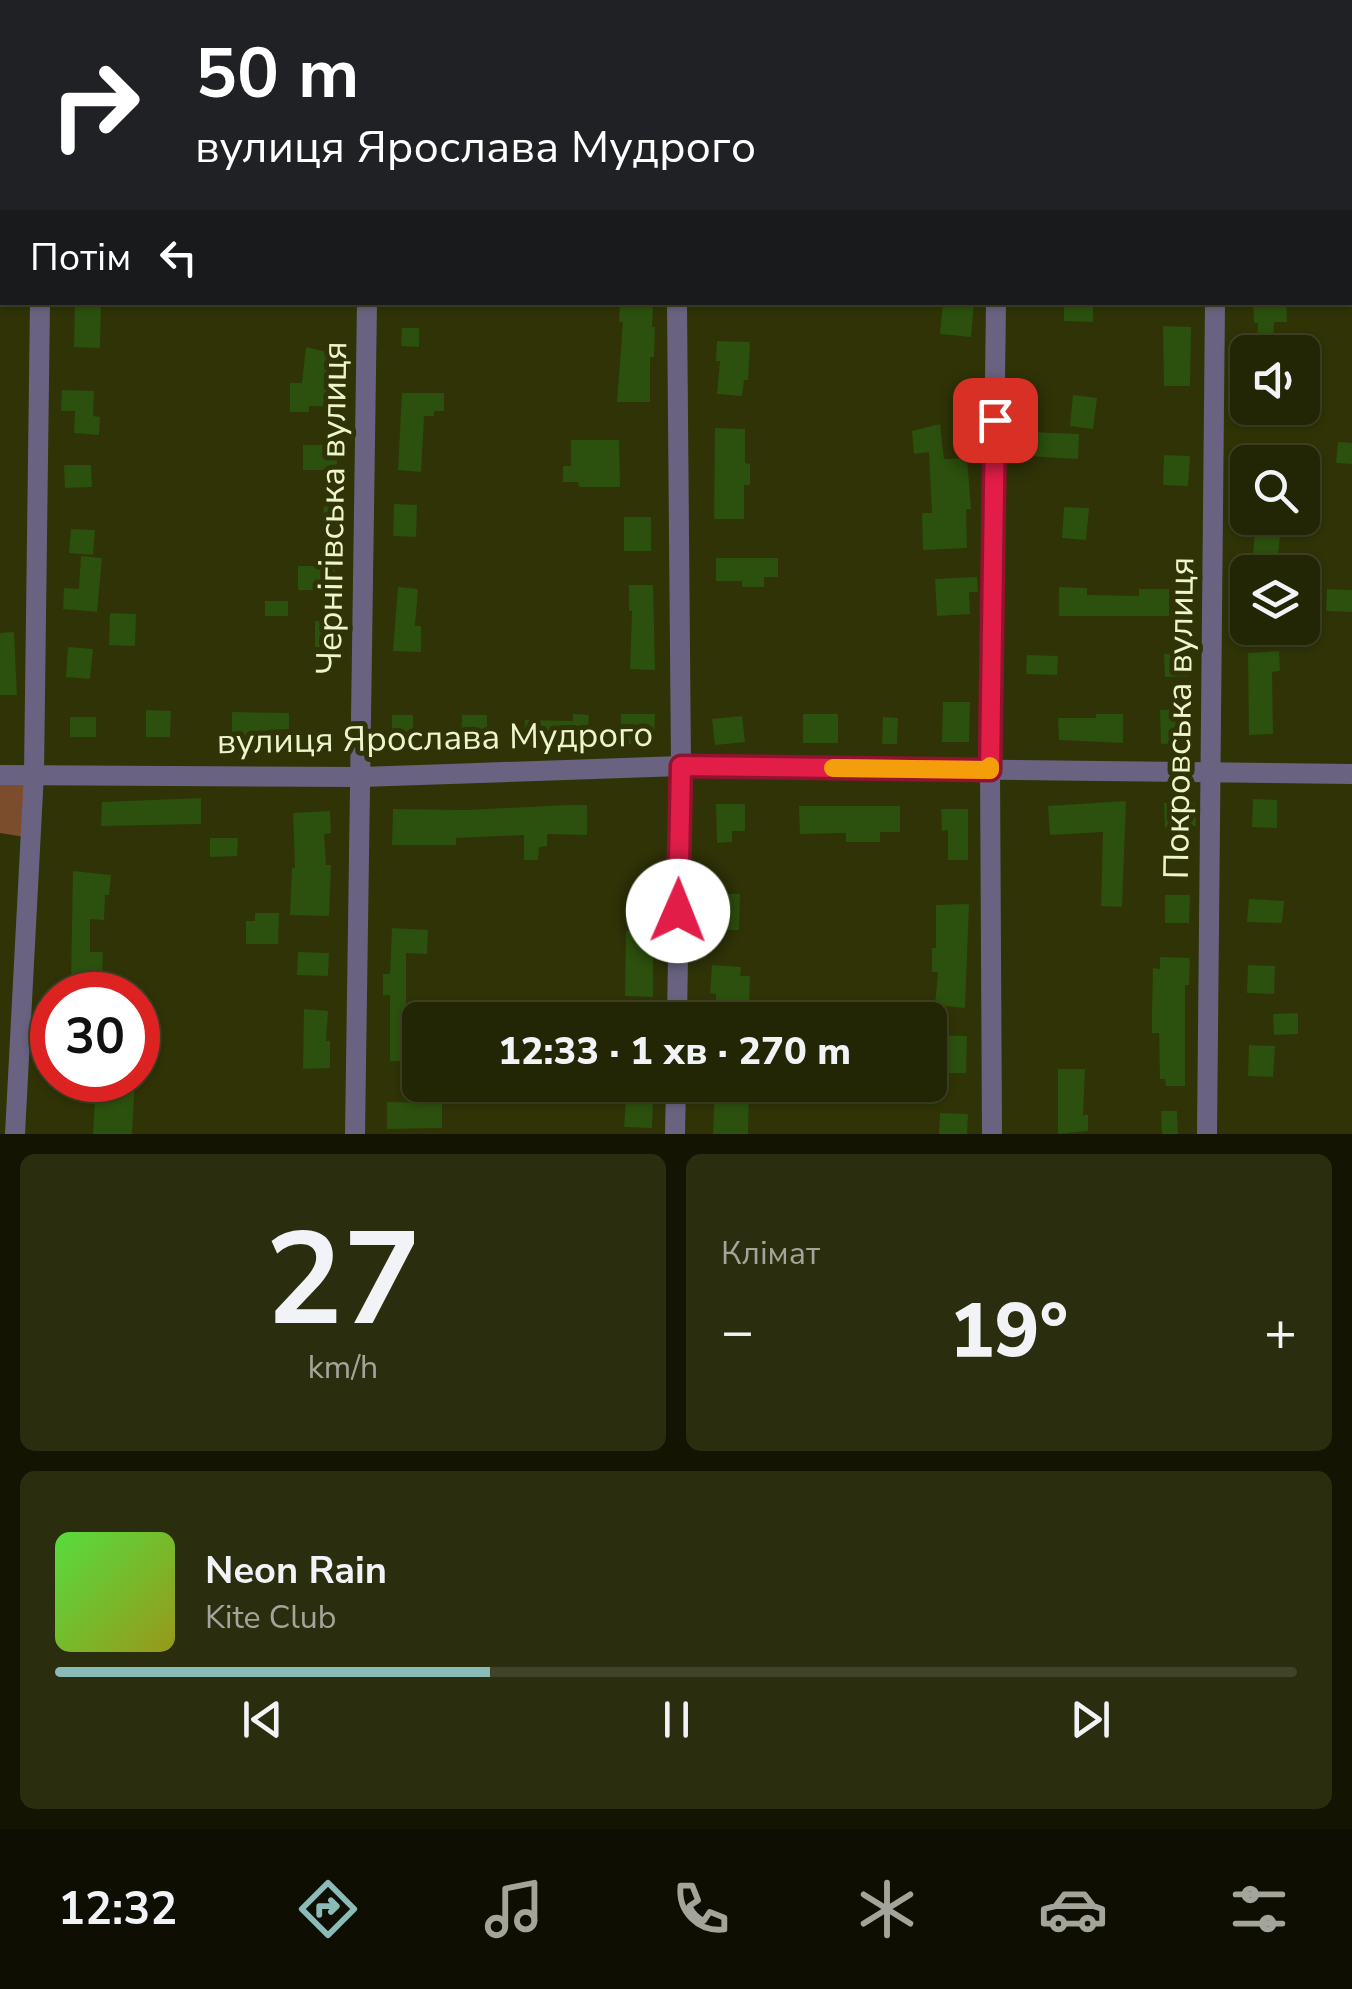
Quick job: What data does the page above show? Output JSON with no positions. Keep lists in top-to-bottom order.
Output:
{
  "streets": {
    "street": ["Чернігівська вулиця", "Покровська вулиця", "вулиця Ярослава Мудрого"]
  },
  "crossings": [
    ["Чернігівська вулиця", "вулиця Ярослава Мудрого"],
    ["Покровська вулиця", "вулиця Ярослава Мудрого"]
  ],
  "page": {
    "turn": ["50 m", "вулиця Ярослава Мудрого"],
    "then": "Потім",
    "limit": "30",
    "trip": "12:33 · 1 хв · 270 m",
    "tile": [
      ["27", "km/h"],
      "Клімат"
    ],
    "heat": ["−", "19°", "+"],
    "song": ["Neon Rain", "Kite Club"],
    "tabs": "12:32"
  }
}
